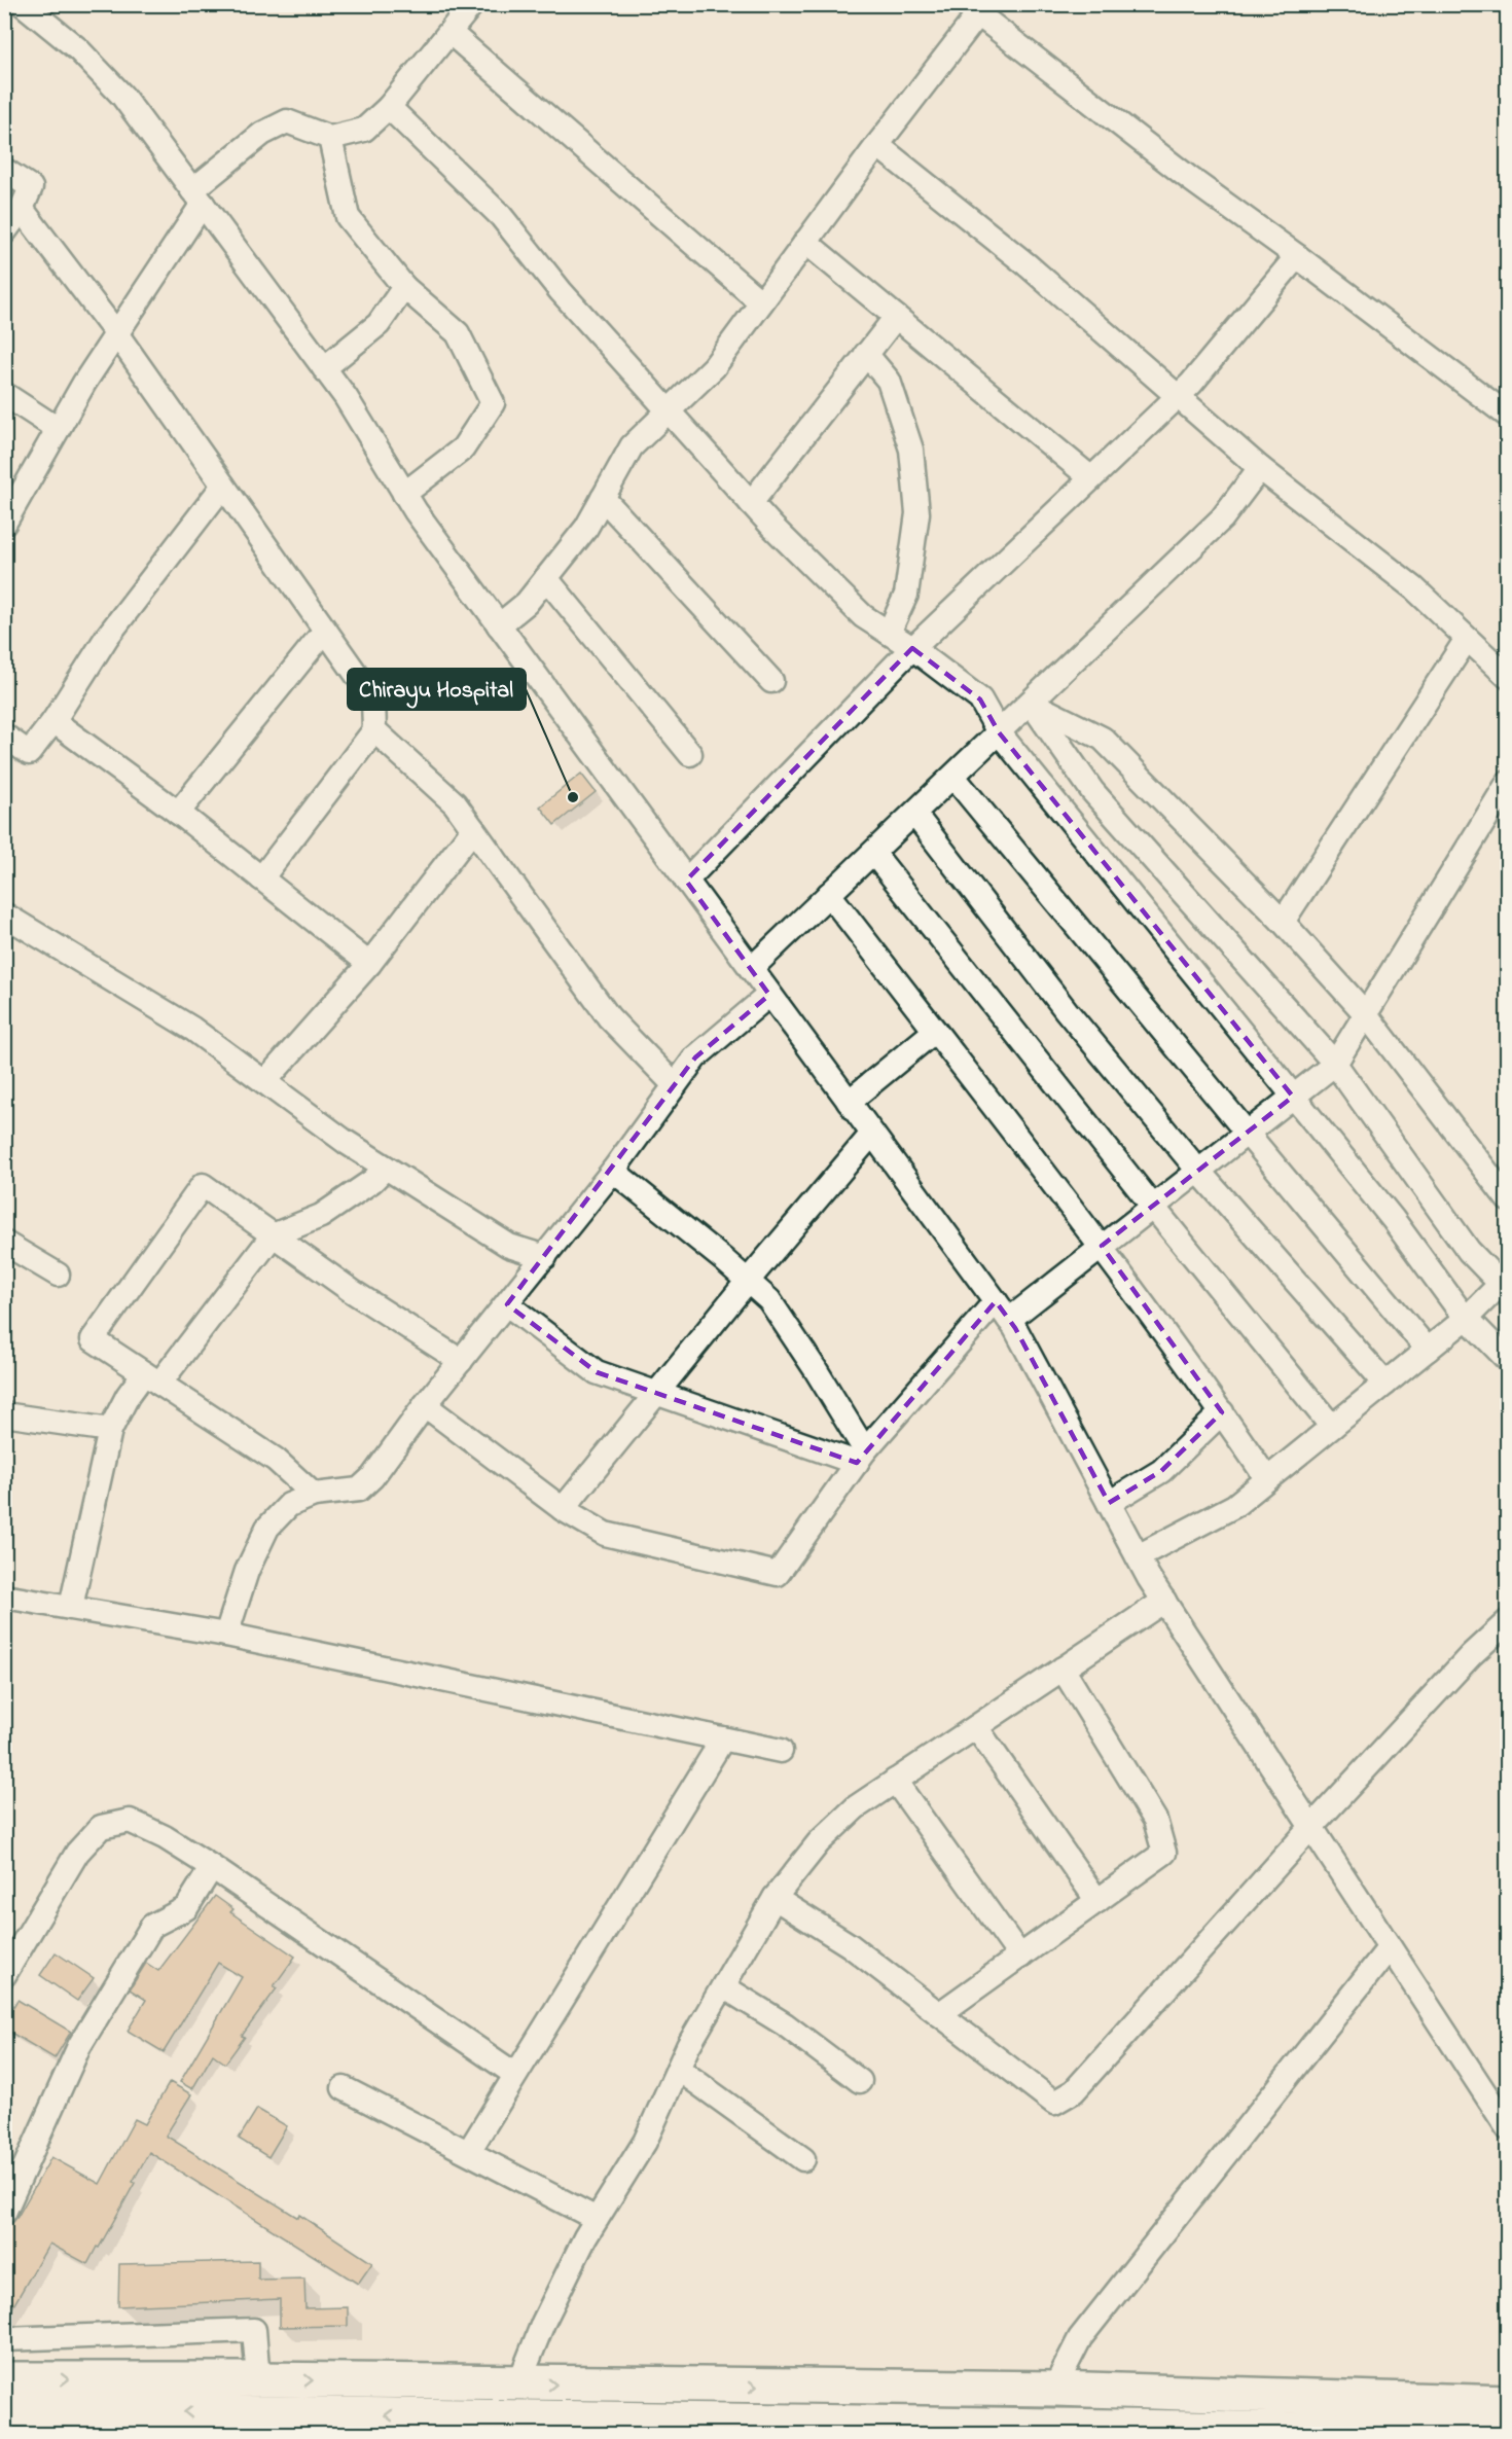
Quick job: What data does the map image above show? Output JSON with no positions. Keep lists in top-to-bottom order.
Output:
{
  "places": ["Chirayu Hospital"]
}
